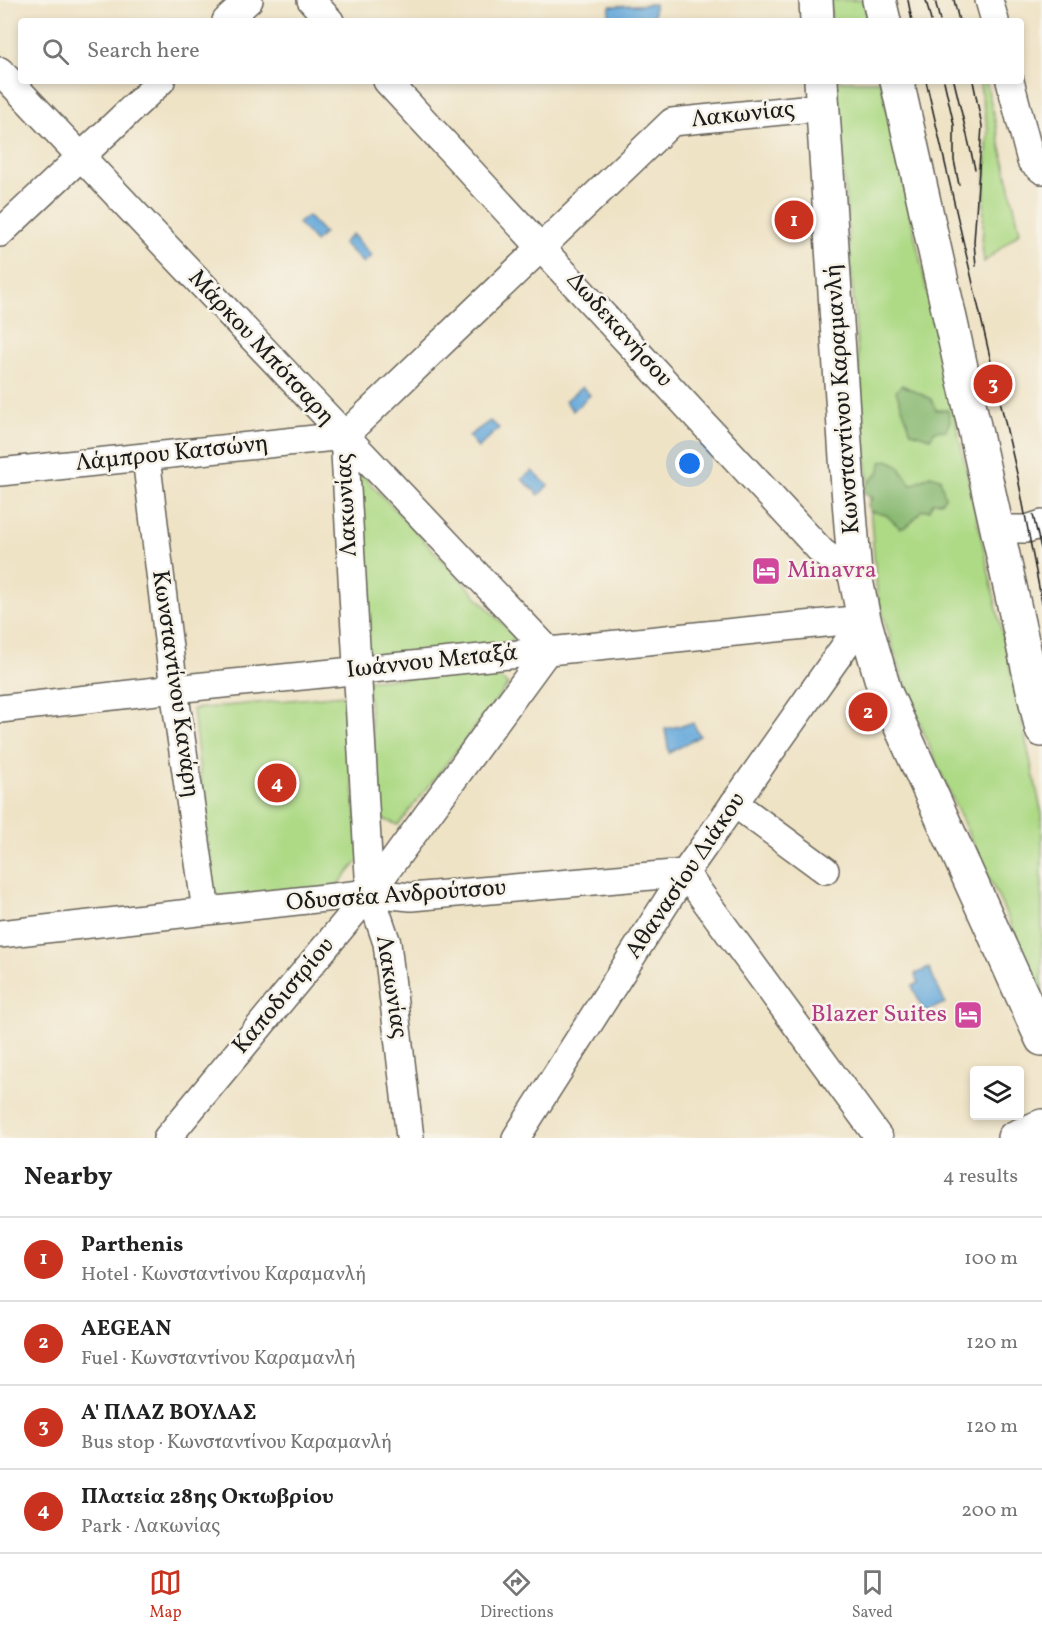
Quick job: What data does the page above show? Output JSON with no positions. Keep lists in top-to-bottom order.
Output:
{
  "streets": {
    "main road": ["Κωνσταντίνου Καραμανλή"],
    "street": [
      "Λακωνίας",
      "Δωδεκανήσου",
      "Μάρκου Μπότσαρη",
      "Λάμπρου Κατσώνη",
      "Ιωάννου Μεταξά",
      "Κωνσταντίνου Κανάρη",
      "Αθανασίου Διάκου",
      "Οδυσσέα Ανδρούτσου",
      "Καποδιστρίου"
    ]
  },
  "crossings": [
    ["Λακωνίας", "Δωδεκανήσου"],
    ["Λακωνίας", "Μάρκου Μπότσαρη"],
    ["Λακωνίας", "Κωνσταντίνου Καραμανλή"],
    ["Λακωνίας", "Λάμπρου Κατσώνη"],
    ["Λακωνίας", "Ιωάννου Μεταξά"],
    ["Λακωνίας", "Οδυσσέα Ανδρούτσου"],
    ["Λακωνίας", "Καποδιστρίου"],
    ["Δωδεκανήσου", "Κωνσταντίνου Καραμανλή"],
    ["Μάρκου Μπότσαρη", "Λάμπρου Κατσώνη"],
    ["Μάρκου Μπότσαρη", "Ιωάννου Μεταξά"],
    ["Μάρκου Μπότσαρη", "Καποδιστρίου"],
    ["Κωνσταντίνου Καραμανλή", "Ιωάννου Μεταξά"],
    ["Κωνσταντίνου Καραμανλή", "Αθανασίου Διάκου"],
    ["Λάμπρου Κατσώνη", "Κωνσταντίνου Κανάρη"],
    ["Ιωάννου Μεταξά", "Κωνσταντίνου Κανάρη"],
    ["Ιωάννου Μεταξά", "Αθανασίου Διάκου"],
    ["Ιωάννου Μεταξά", "Καποδιστρίου"],
    ["Κωνσταντίνου Κανάρη", "Οδυσσέα Ανδρούτσου"],
    ["Αθανασίου Διάκου", "Οδυσσέα Ανδρούτσου"],
    ["Οδυσσέα Ανδρούτσου", "Καποδιστρίου"]
  ],
  "places": {
    "hotel": ["Minavra", "Blazer Suites"]
  },
  "page": {
    "search": "Search here",
    "pins": [
      "1",
      "3",
      "2",
      "4"
    ],
    "heading": ["Nearby", "4 results"],
    "list": [
      {
        "mark": "1",
        "name": "Parthenis",
        "note": "Hotel · Κωνσταντίνου Καραμανλή",
        "value": "100 m"
      },
      {
        "mark": "2",
        "name": "AEGEAN",
        "note": "Fuel · Κωνσταντίνου Καραμανλή",
        "value": "120 m"
      },
      {
        "mark": "3",
        "name": "Α' ΠΛΑΖ ΒΟΥΛΑΣ",
        "note": "Bus stop · Κωνσταντίνου Καραμανλή",
        "value": "120 m"
      },
      {
        "mark": "4",
        "name": "Πλατεία 28ης Οκτωβρίου",
        "note": "Park · Λακωνίας",
        "value": "200 m"
      }
    ],
    "nav": ["Map", "Directions", "Saved"]
  }
}
